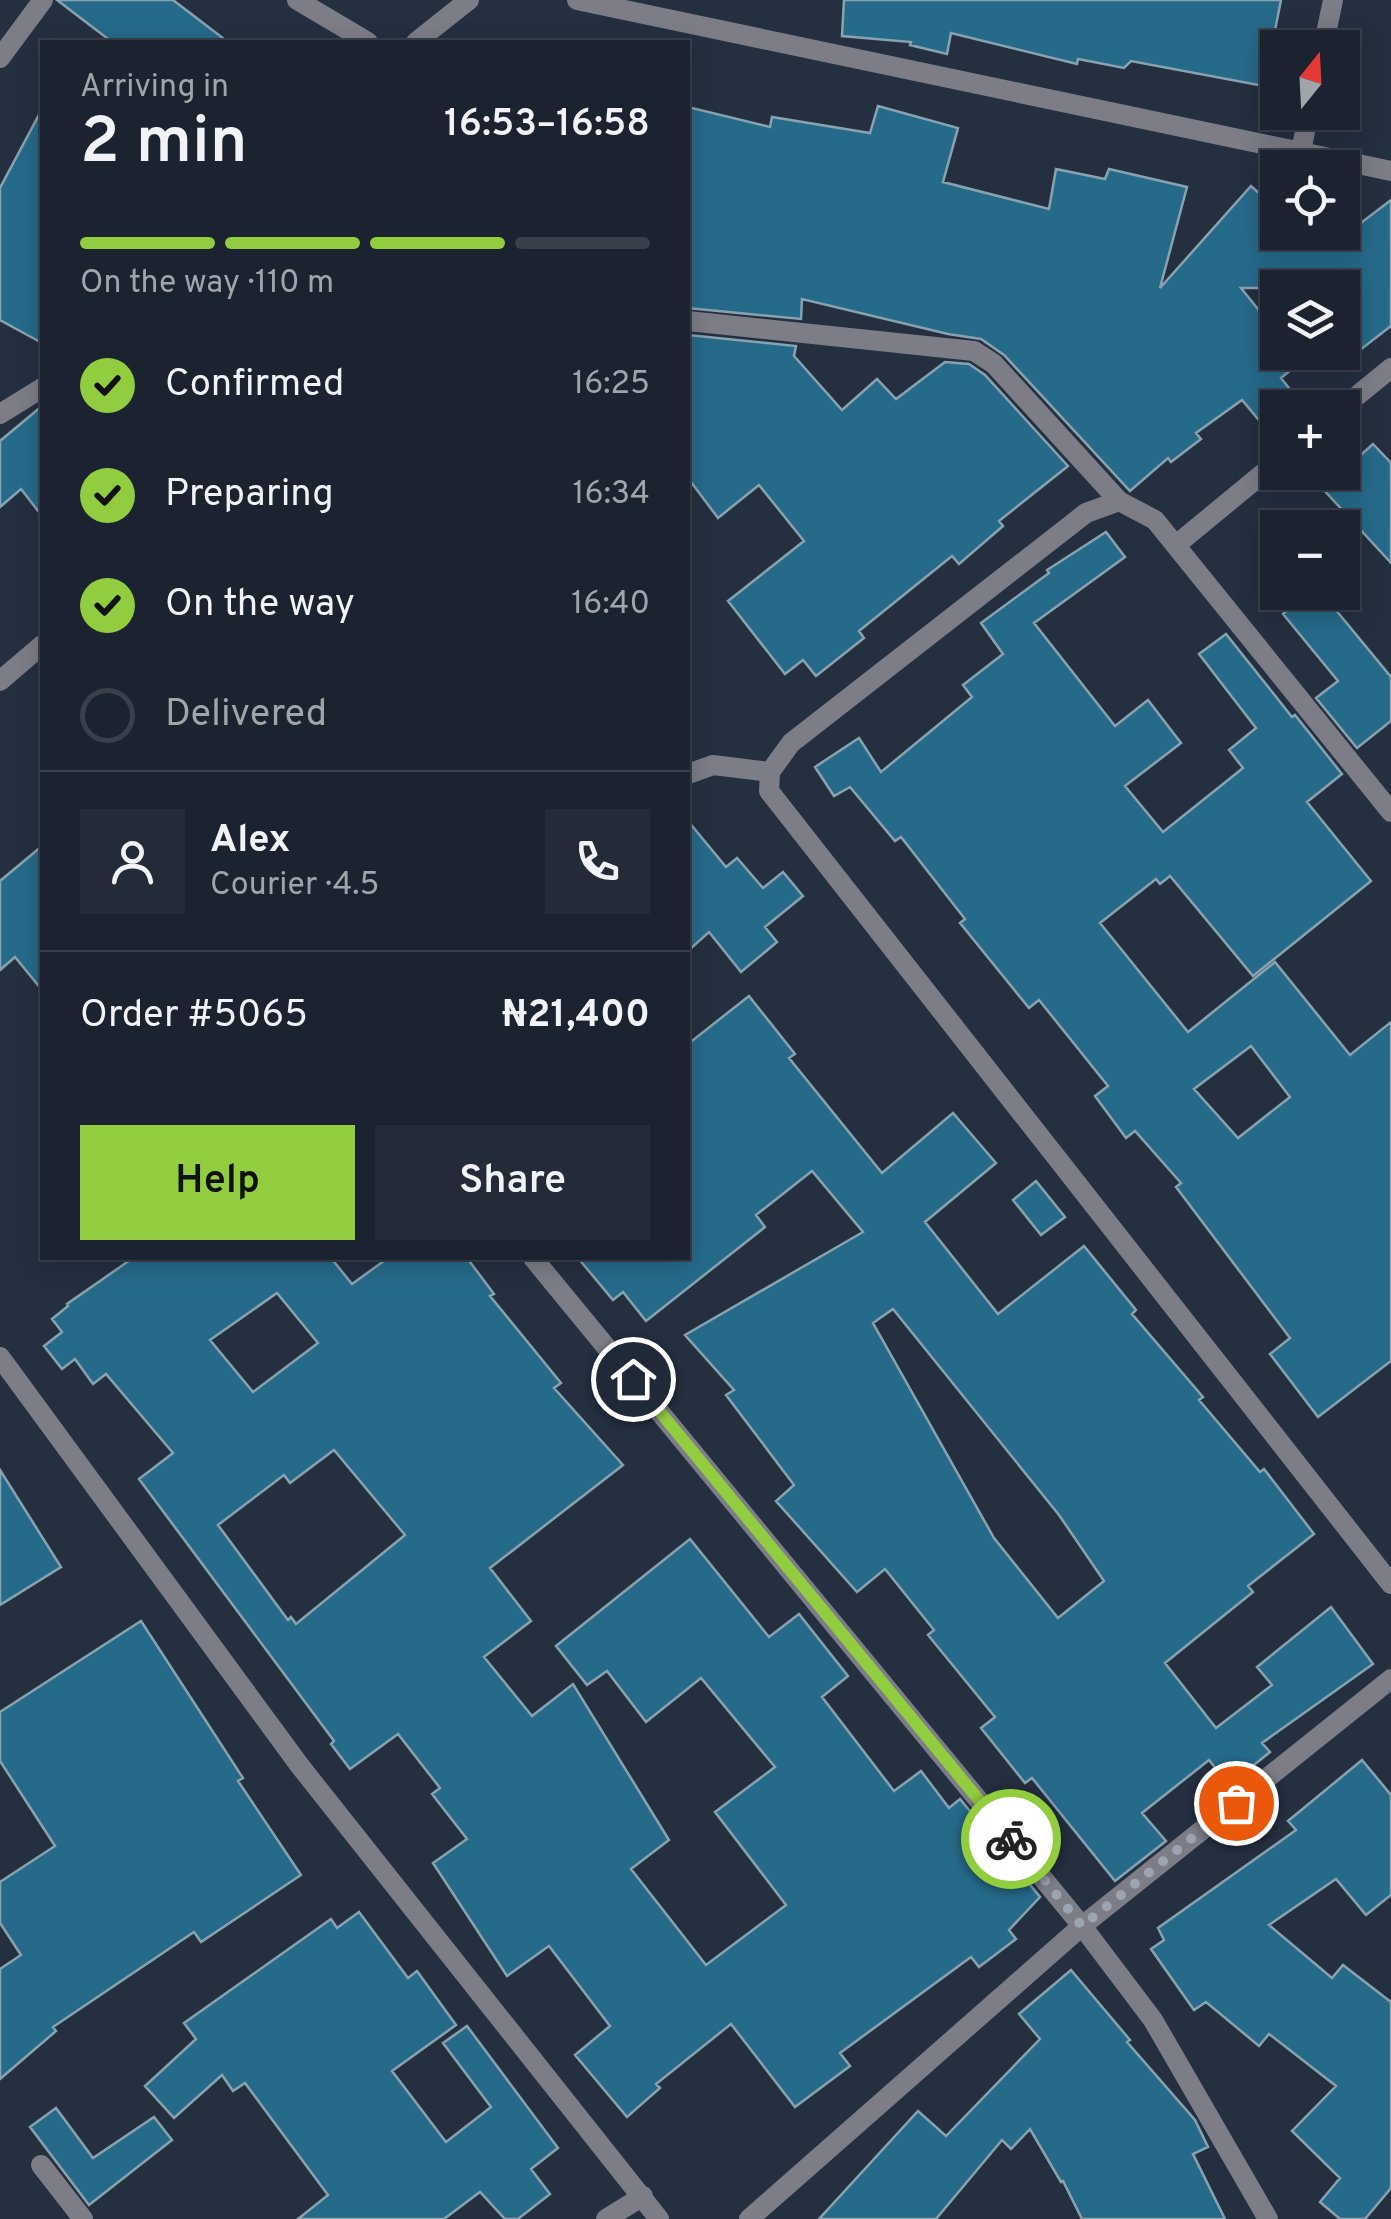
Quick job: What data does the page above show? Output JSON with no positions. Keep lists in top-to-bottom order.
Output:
{
  "north": "top",
  "page": {
    "map_buttons": ["+", "−"],
    "heading": ["2 min", "Arriving in", "16:53–16:58"],
    "panel": [
      "Alex",
      "Courier · 4.5",
      "Order #5065",
      "₦21,400"
    ],
    "bar": "On the way · 110 m",
    "list": [
      ["Confirmed", "16:25"],
      ["Preparing", "16:34"],
      ["On the way", "16:40"],
      "Delivered"
    ],
    "buttons": ["Help", "Share"]
  }
}
